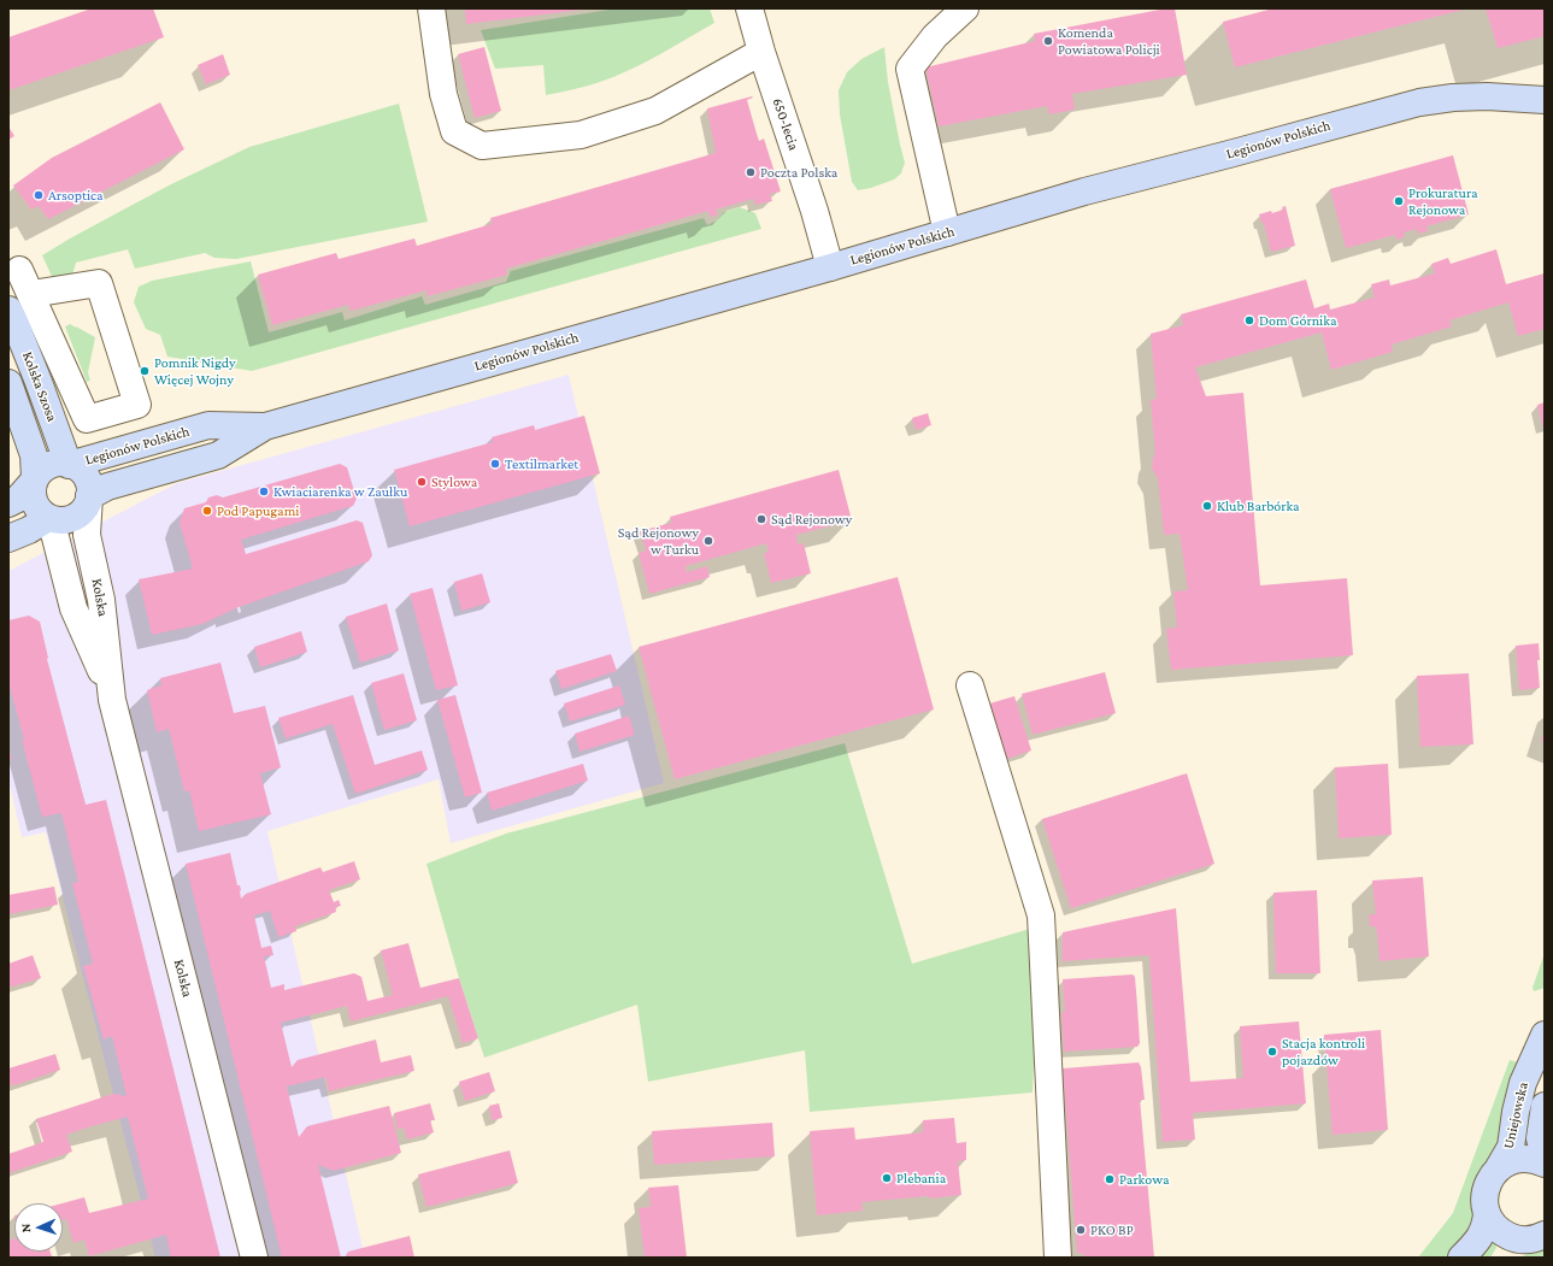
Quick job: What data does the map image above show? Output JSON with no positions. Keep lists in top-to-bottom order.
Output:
{
  "streets": {
    "street": [
      "650-lecia",
      "Legionów Polskich",
      "Kolska Szosa",
      "Kolska",
      "Uniejowska"
    ]
  },
  "crossings": [
    ["650-lecia", "Legionów Polskich"],
    ["Legionów Polskich", "Kolska Szosa"],
    ["Legionów Polskich", "Kolska"],
    ["Kolska Szosa", "Kolska"]
  ],
  "places": [
    "Komenda Powiatowa Policji",
    "Poczta Polska",
    "Arsoptica",
    "Prokuratura Rejonowa",
    "Dom Górnika",
    "Pomnik Nigdy Więcej Wojny",
    "Textilmarket",
    "Stylowa",
    "Kwiaciarenka w Zaułku",
    "Klub Barbórka",
    "Pod Papugami",
    "Sąd Rejonowy",
    "Sąd Rejonowy w Turku",
    "Stacja kontroli pojazdów",
    "Plebania",
    "Parkowa",
    "PKO BP"
  ],
  "north": "left"
}
